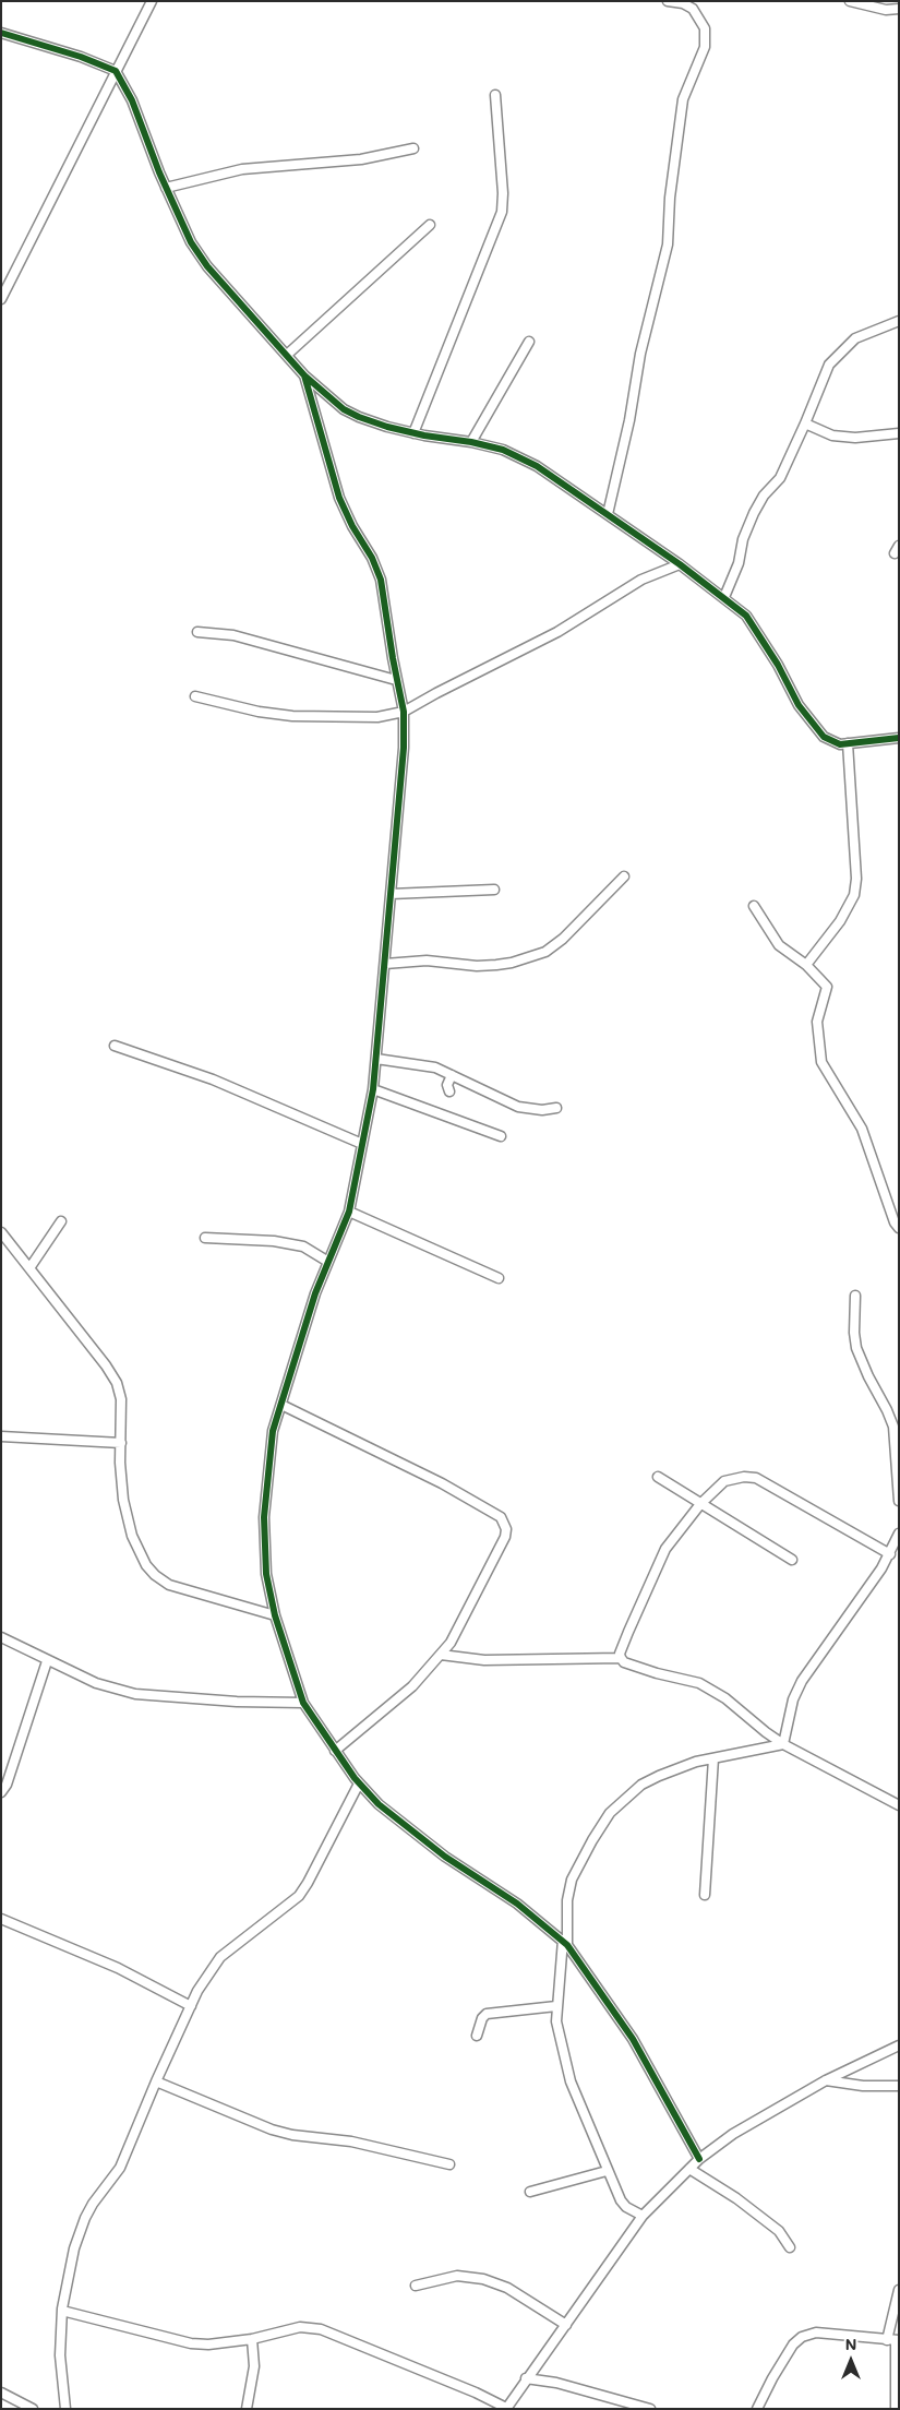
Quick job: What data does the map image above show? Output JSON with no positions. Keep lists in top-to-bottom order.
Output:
{
  "north": "top"
}
